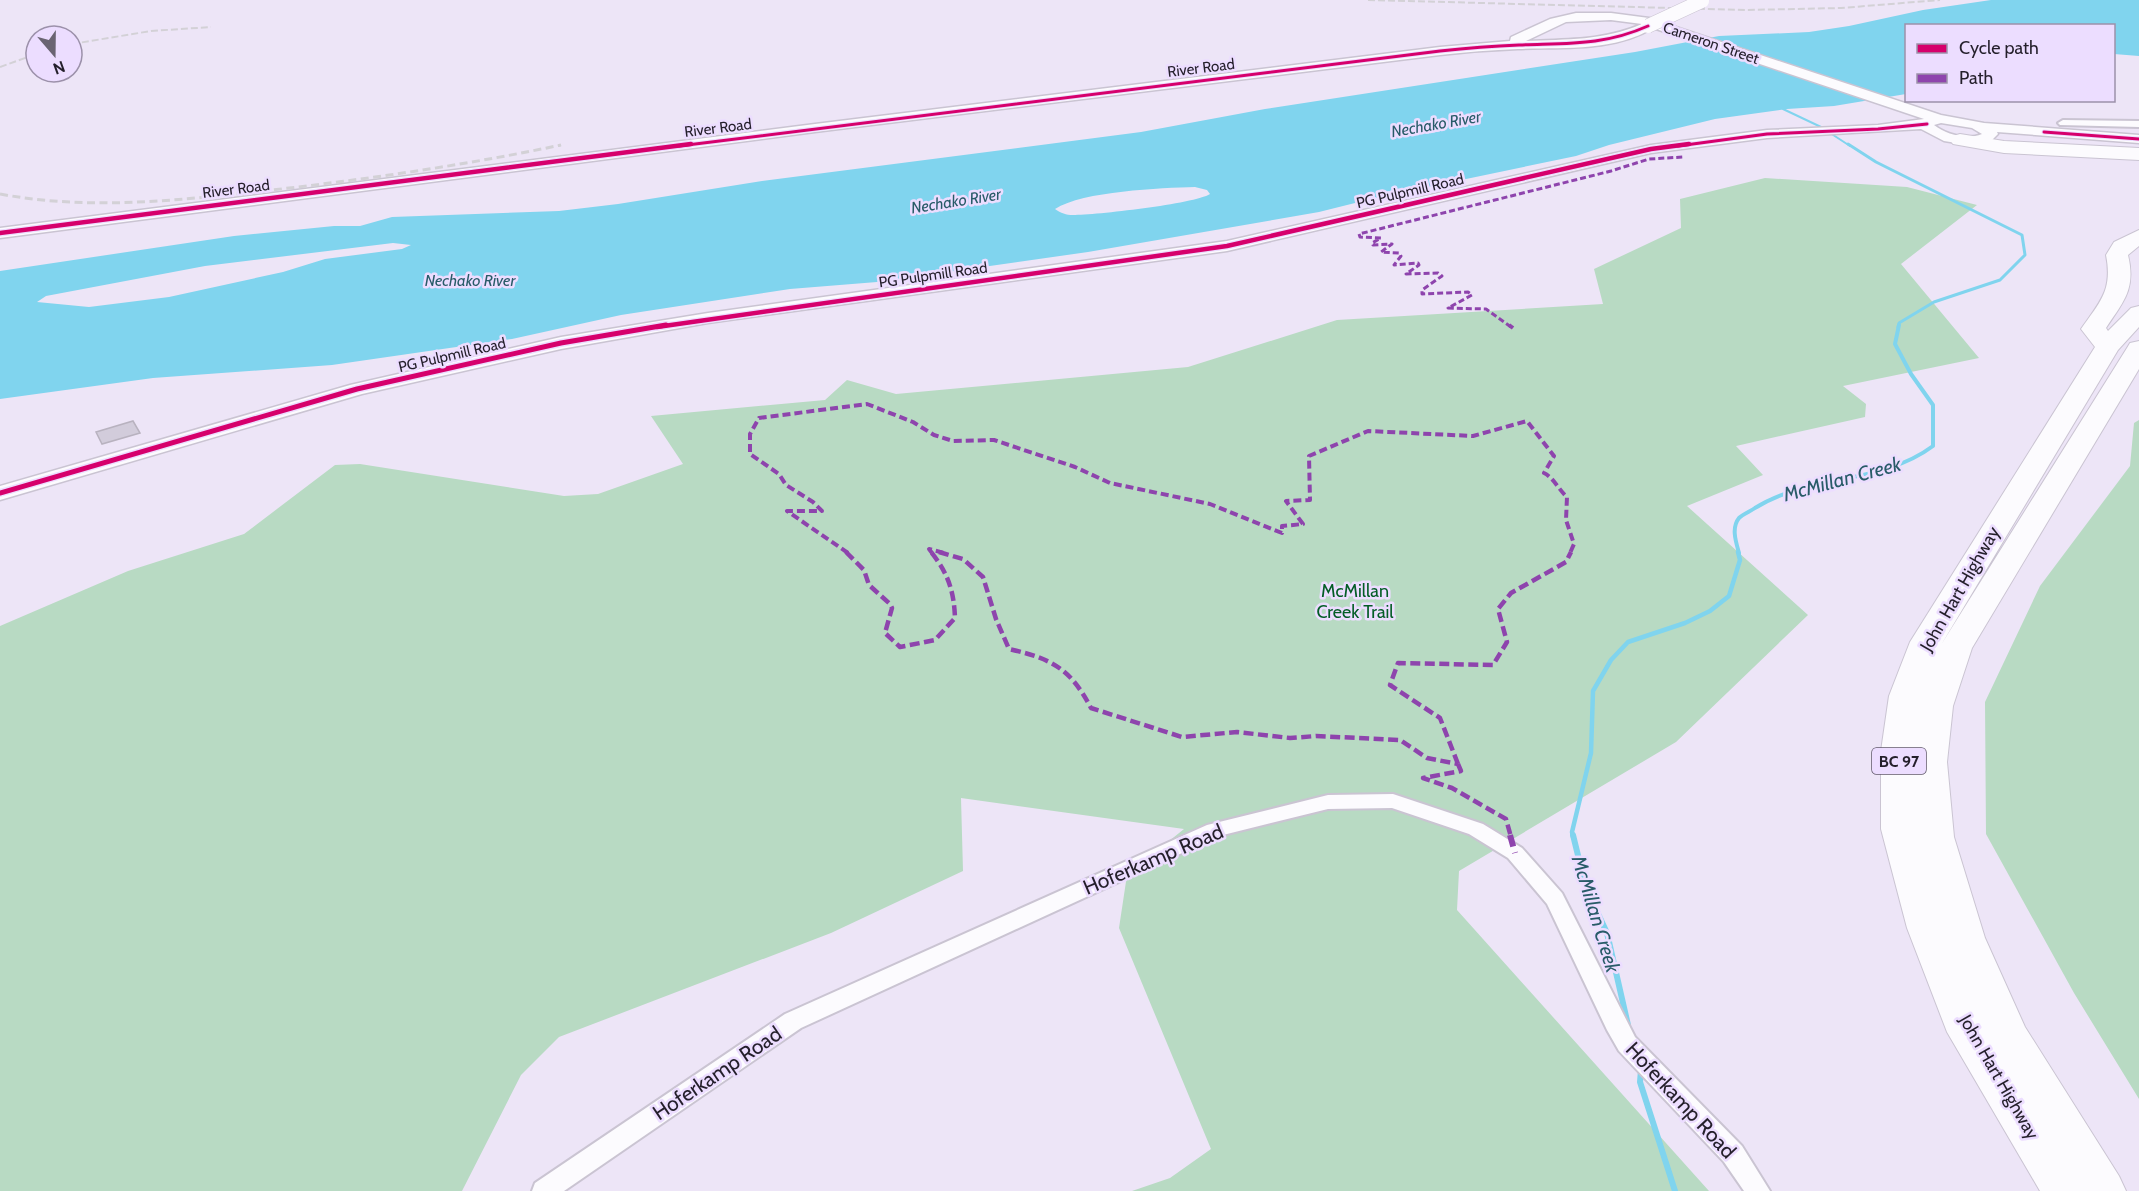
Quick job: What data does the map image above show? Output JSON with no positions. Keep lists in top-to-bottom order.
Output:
{
  "streets": {
    "highway": ["John Hart Highway", "BC 97"],
    "street": [
      "Cameron Street",
      "River Road",
      "PG Pulpmill Road",
      "Hoferkamp Road"
    ]
  },
  "crossings": [
    ["Cameron Street", "River Road"],
    ["Cameron Street", "PG Pulpmill Road"]
  ],
  "water": ["Nechako River", "McMillan Creek"],
  "parks": ["McMillan Creek Trail"],
  "legend": ["Cycle path", "Path"],
  "north": "bottom"
}
